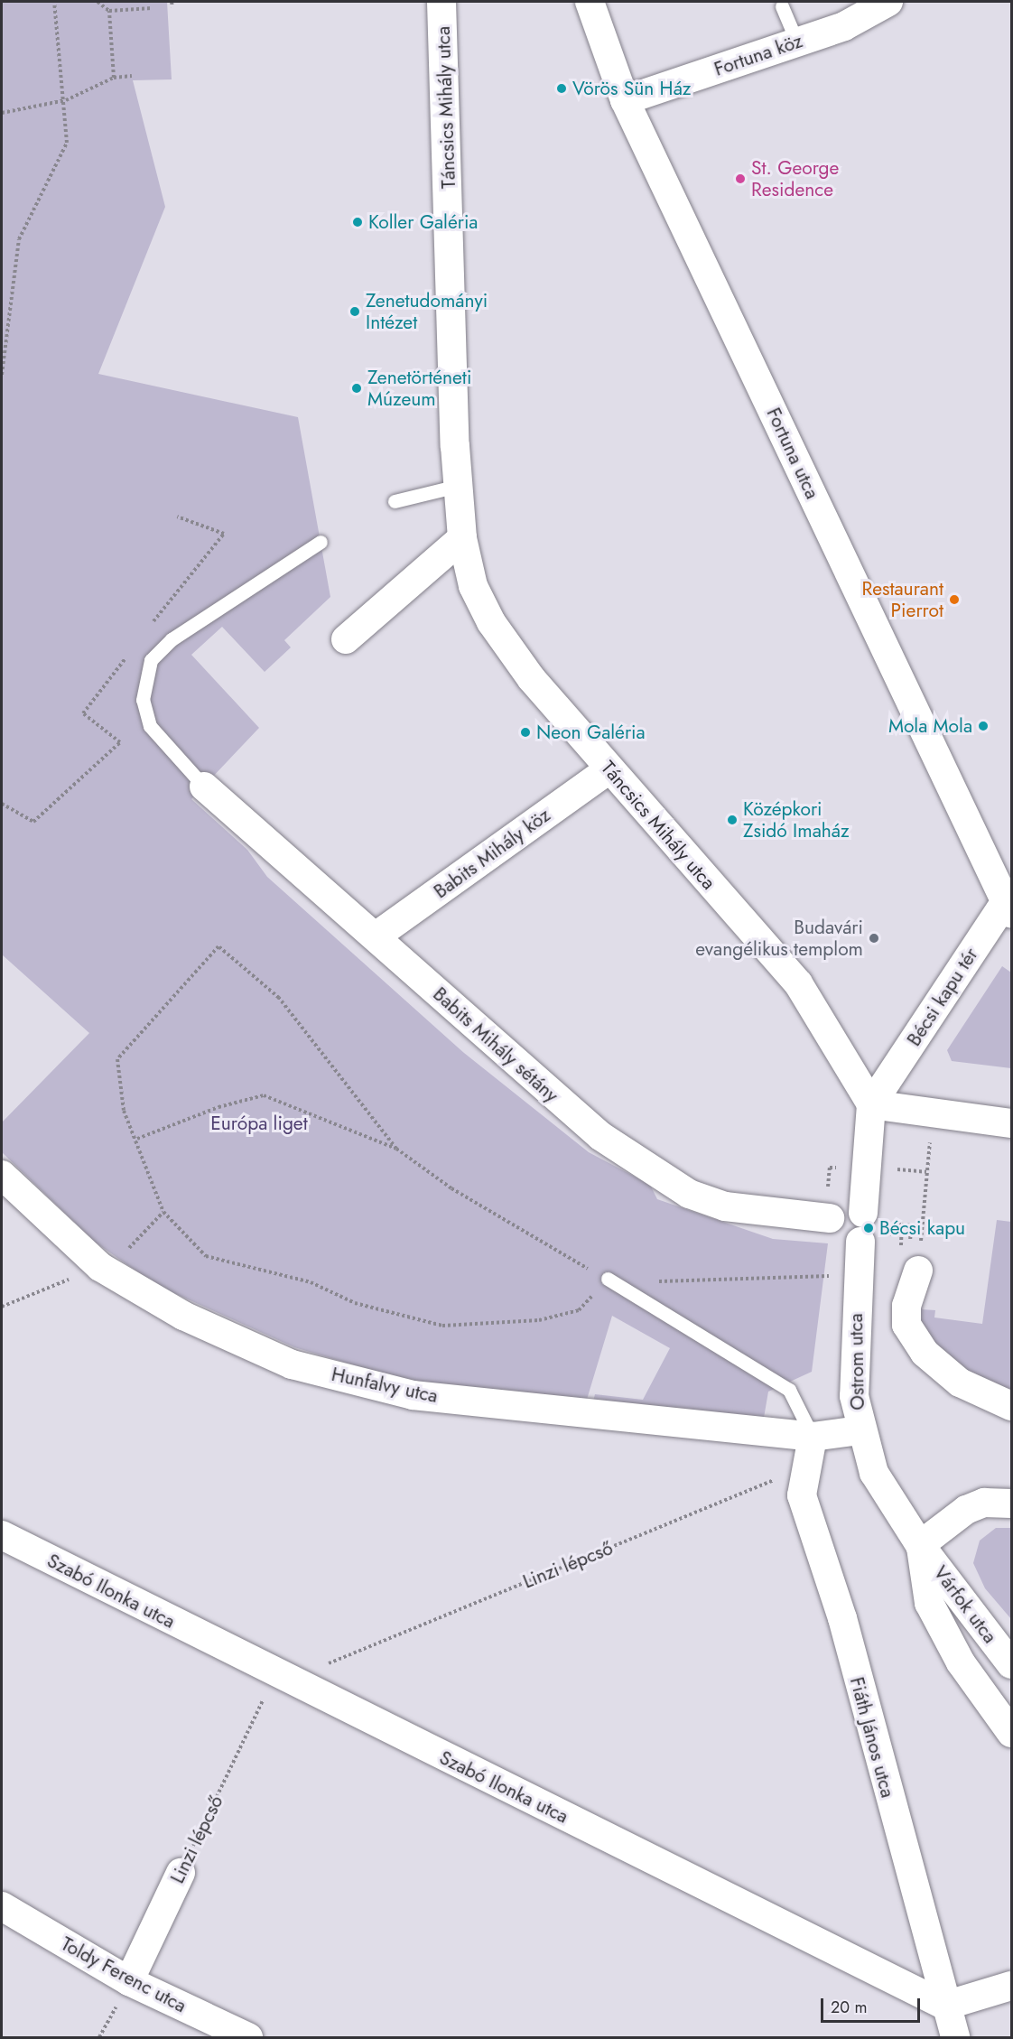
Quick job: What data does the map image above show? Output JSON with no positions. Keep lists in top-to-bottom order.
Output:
{
  "streets": {
    "street": [
      "Fortuna köz",
      "Táncsics Mihály utca",
      "Fortuna utca",
      "Babits Mihály köz",
      "Bécsi kapu tér",
      "Babits Mihály sétány",
      "Ostrom utca",
      "Hunfalvy utca",
      "Linzi lépcső",
      "Szabó Ilonka utca",
      "Várfok utca",
      "Fiáth János utca",
      "Toldy Ferenc utca"
    ]
  },
  "crossings": [
    ["Fortuna köz", "Fortuna utca"],
    ["Táncsics Mihály utca", "Babits Mihály köz"],
    ["Táncsics Mihály utca", "Bécsi kapu tér"],
    ["Fortuna utca", "Bécsi kapu tér"],
    ["Babits Mihály köz", "Babits Mihály sétány"],
    ["Ostrom utca", "Hunfalvy utca"],
    ["Ostrom utca", "Várfok utca"],
    ["Hunfalvy utca", "Fiáth János utca"],
    ["Linzi lépcső", "Toldy Ferenc utca"],
    ["Szabó Ilonka utca", "Fiáth János utca"]
  ],
  "parks": ["Európa liget"],
  "places": [
    "Vörös Sün Ház",
    "St. George Residence",
    "Koller Galéria",
    "Zenetudományi Intézet",
    "Zenetörténeti Múzeum",
    "Restaurant Pierrot",
    "Mola Mola",
    "Neon Galéria",
    "Középkori Zsidó Imaház",
    "Budavári evangélikus templom",
    "Bécsi kapu"
  ],
  "scale_bar": "20 m"
}
